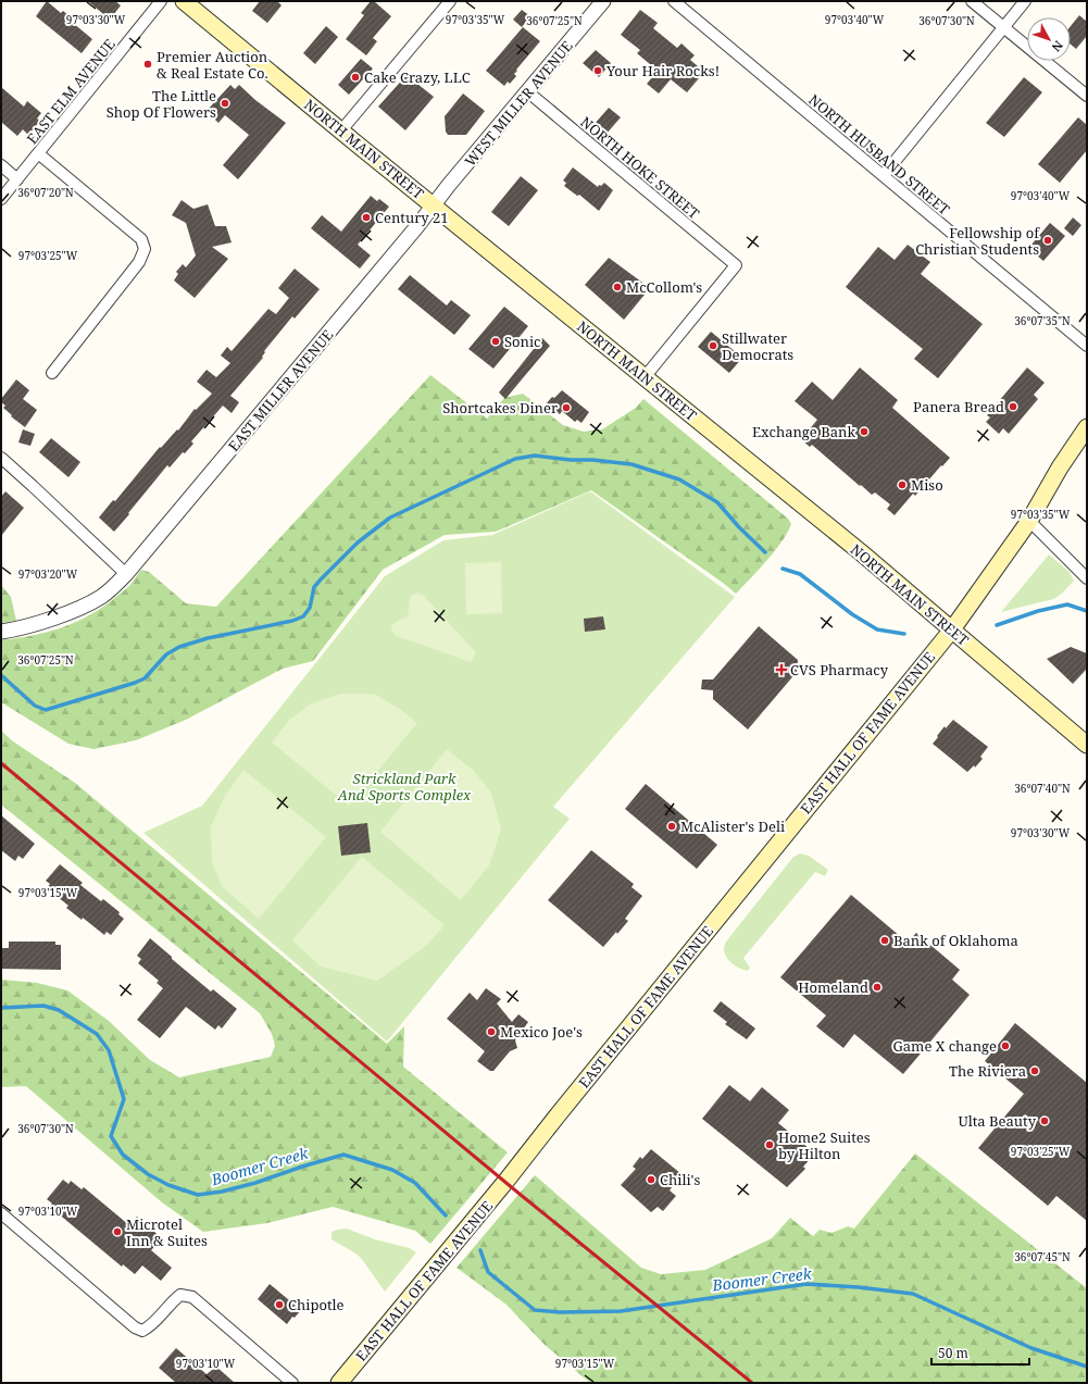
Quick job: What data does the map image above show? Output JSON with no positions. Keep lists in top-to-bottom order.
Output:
{
  "streets": {
    "main road": ["NORTH MAIN STREET", "EAST HALL OF FAME AVENUE"],
    "street": [
      "EAST ELM AVENUE",
      "WEST MILLER AVENUE",
      "NORTH HUSBAND STREET",
      "NORTH HOKE STREET",
      "EAST MILLER AVENUE"
    ]
  },
  "crossings": [
    ["WEST MILLER AVENUE", "NORTH MAIN STREET"],
    ["WEST MILLER AVENUE", "NORTH HOKE STREET"],
    ["WEST MILLER AVENUE", "EAST MILLER AVENUE"],
    ["NORTH MAIN STREET", "NORTH HOKE STREET"],
    ["NORTH MAIN STREET", "EAST MILLER AVENUE"],
    ["NORTH MAIN STREET", "EAST HALL OF FAME AVENUE"]
  ],
  "water": ["Boomer Creek"],
  "parks": ["Strickland Park And Sports Complex"],
  "places": {
    "other": [
      "Premier Auction & Real Estate Co.",
      "Your Hair Rocks!",
      "Cake Crazy, LLC",
      "The Little Shop Of Flowers",
      "Century 21",
      "Fellowship of Christian Students",
      "McCollom's",
      "Sonic",
      "Stillwater Democrats",
      "Panera Bread",
      "Shortcakes Diner",
      "Exchange Bank",
      "Miso",
      "McAlister's Deli",
      "Bank of Oklahoma",
      "Homeland",
      "Mexico Joe's",
      "Game X change",
      "The Riviera",
      "Ulta Beauty",
      "Home2 Suites by Hilton",
      "Chili's",
      "Microtel Inn & Suites",
      "Chipotle"
    ],
    "health": ["CVS Pharmacy"]
  },
  "scale_bar": "50 m",
  "north": "bottom right",
  "coordinates": [
    "97°03'30\"W",
    "97°03'35\"W",
    "97°03'40\"W",
    "36°07'25\"N",
    "36°07'30\"N",
    "36°07'20\"N",
    "97°03'25\"W",
    "36°07'35\"N",
    "97°03'20\"W",
    "36°07'40\"N",
    "97°03'15\"W",
    "97°03'10\"W",
    "36°07'45\"N"
  ]
}
